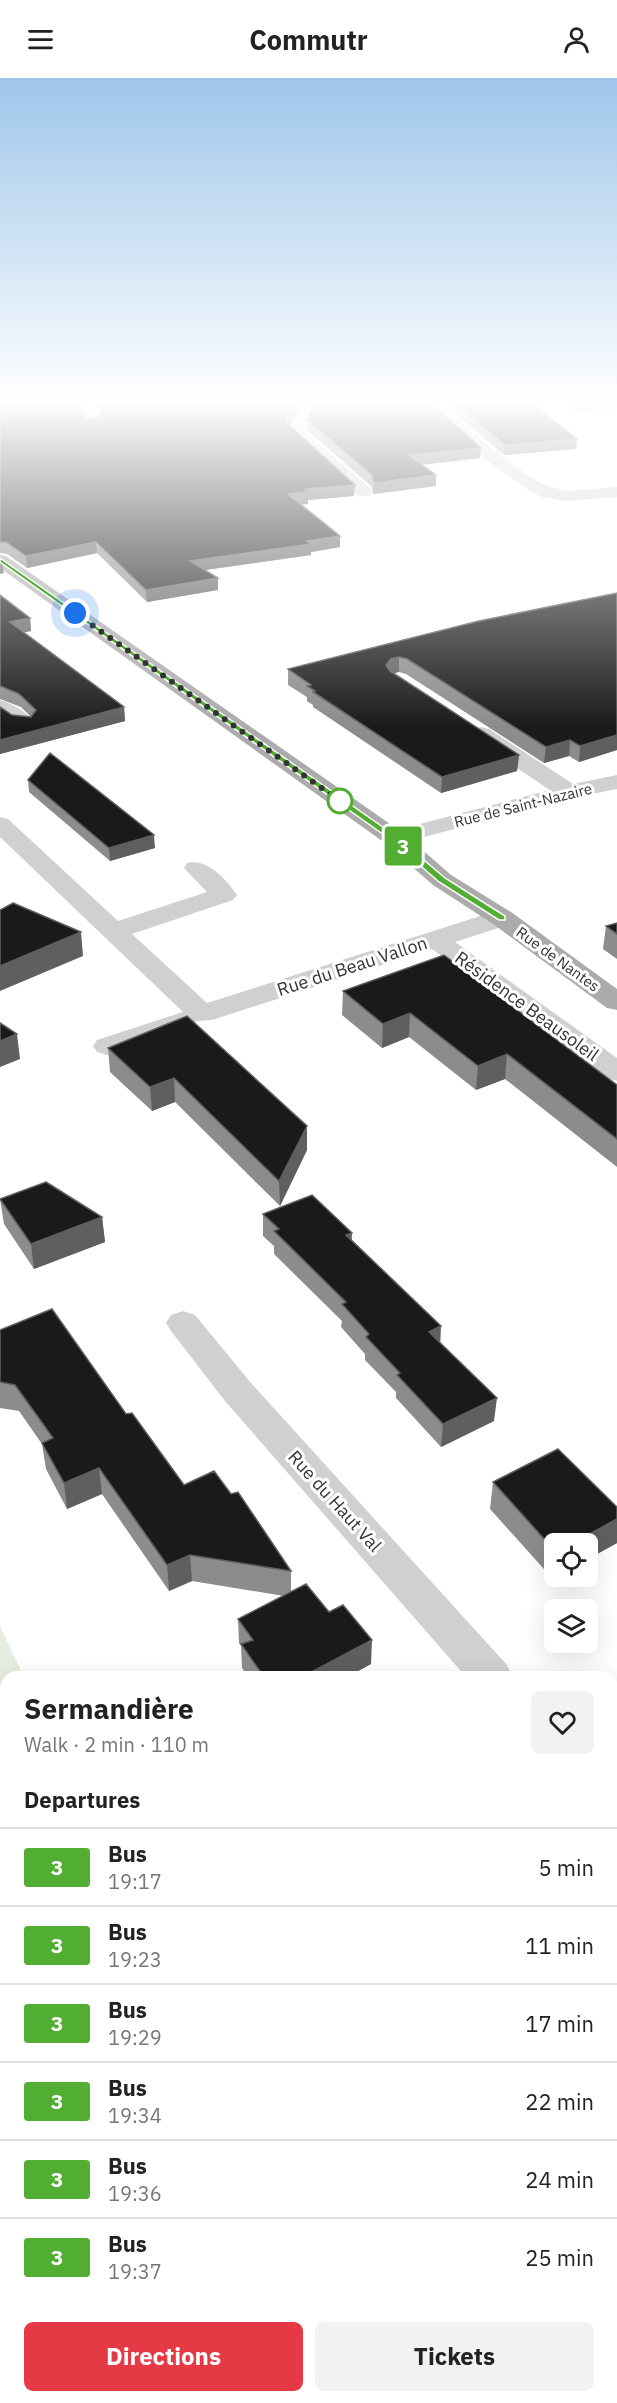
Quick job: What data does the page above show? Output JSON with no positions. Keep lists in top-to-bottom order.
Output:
{
  "streets": {
    "main road": ["Rue de Nantes"],
    "street": [
      "Rue de Saint-Nazaire",
      "Rue du Beau Vallon",
      "Résidence Beausoleil",
      "Rue du Haut Val"
    ]
  },
  "crossings": [
    ["Rue de Saint-Nazaire", "Rue de Nantes"],
    ["Rue de Nantes", "Rue du Beau Vallon"],
    ["Rue du Beau Vallon", "Résidence Beausoleil"]
  ],
  "lines": ["bus line 3"],
  "page": {
    "header": "Commutr",
    "on_map": "3",
    "heading": [
      ["Sermandière", "Walk · 2 min · 110 m"],
      "Departures"
    ],
    "list": [
      {
        "mark": "3",
        "name": "Bus",
        "note": "19:17",
        "value": "5 min"
      },
      {
        "mark": "3",
        "name": "Bus",
        "note": "19:23",
        "value": "11 min"
      },
      {
        "mark": "3",
        "name": "Bus",
        "note": "19:29",
        "value": "17 min"
      },
      {
        "mark": "3",
        "name": "Bus",
        "note": "19:34",
        "value": "22 min"
      },
      {
        "mark": "3",
        "name": "Bus",
        "note": "19:36",
        "value": "24 min"
      },
      {
        "mark": "3",
        "name": "Bus",
        "note": "19:37",
        "value": "25 min"
      }
    ],
    "buttons": ["Directions", "Tickets"]
  }
}
